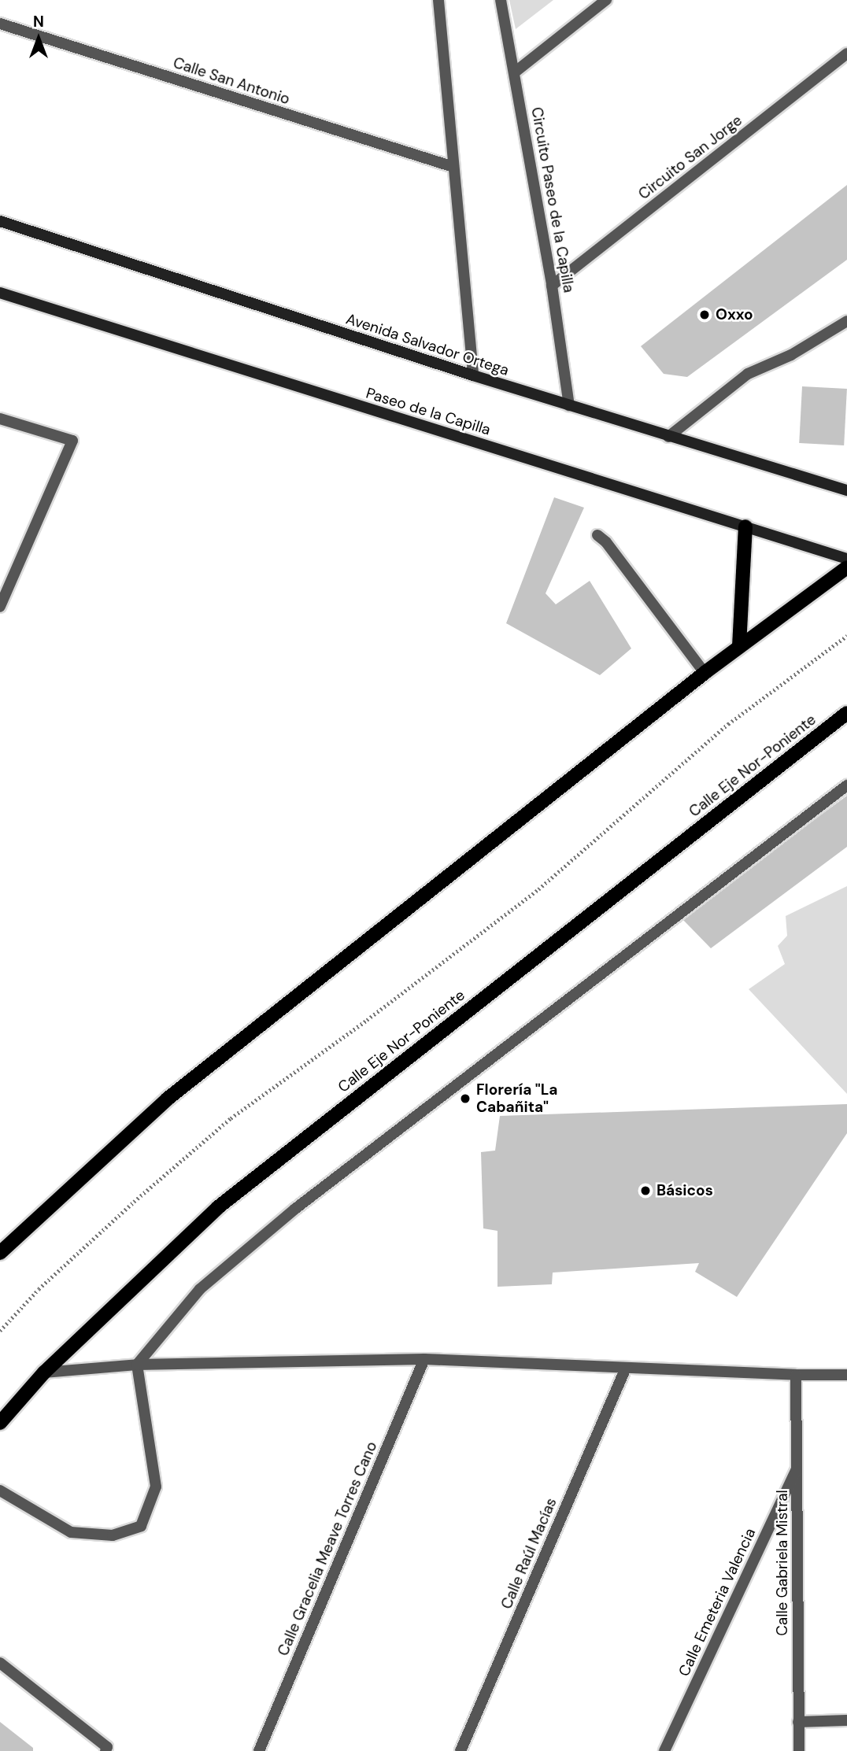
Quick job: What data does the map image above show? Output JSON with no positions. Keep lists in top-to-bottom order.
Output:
{
  "streets": {
    "main road": ["Avenida Salvador Ortega", "Paseo de la Capilla", "Calle Eje Nor-Poniente"],
    "street": [
      "Calle San Antonio",
      "Circuito San Jorge",
      "Circuito Paseo de la Capilla",
      "Calle Gracelia Meave Torres Cano",
      "Calle Raúl Macías",
      "Calle Gabriela Mistral",
      "Calle Emeteria Valencia"
    ]
  },
  "crossings": [
    ["Circuito San Jorge", "Circuito Paseo de la Capilla"],
    ["Circuito Paseo de la Capilla", "Avenida Salvador Ortega"],
    ["Calle Gabriela Mistral", "Calle Emeteria Valencia"]
  ],
  "places": ["Oxxo", "Florería \"La Cabañita\"", "Básicos"],
  "north": "top"
}
